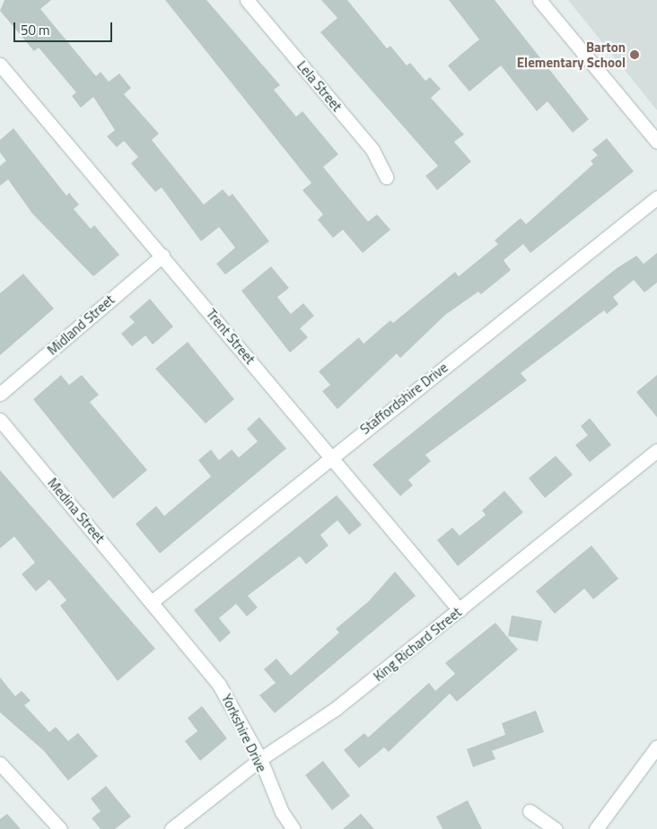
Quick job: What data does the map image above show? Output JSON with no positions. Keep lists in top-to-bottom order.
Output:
{
  "streets": {
    "street": [
      "Lela Street",
      "Midland Street",
      "Trent Street",
      "Staffordshire Drive",
      "Medina Street",
      "King Richard Street",
      "Yorkshire Drive"
    ]
  },
  "crossings": [
    ["Midland Street", "Trent Street"],
    ["Trent Street", "Staffordshire Drive"],
    ["Trent Street", "King Richard Street"],
    ["Staffordshire Drive", "Medina Street"],
    ["Staffordshire Drive", "Yorkshire Drive"],
    ["Medina Street", "Yorkshire Drive"],
    ["King Richard Street", "Yorkshire Drive"]
  ],
  "places": ["Barton Elementary School"],
  "scale_bar": "50 m"
}
